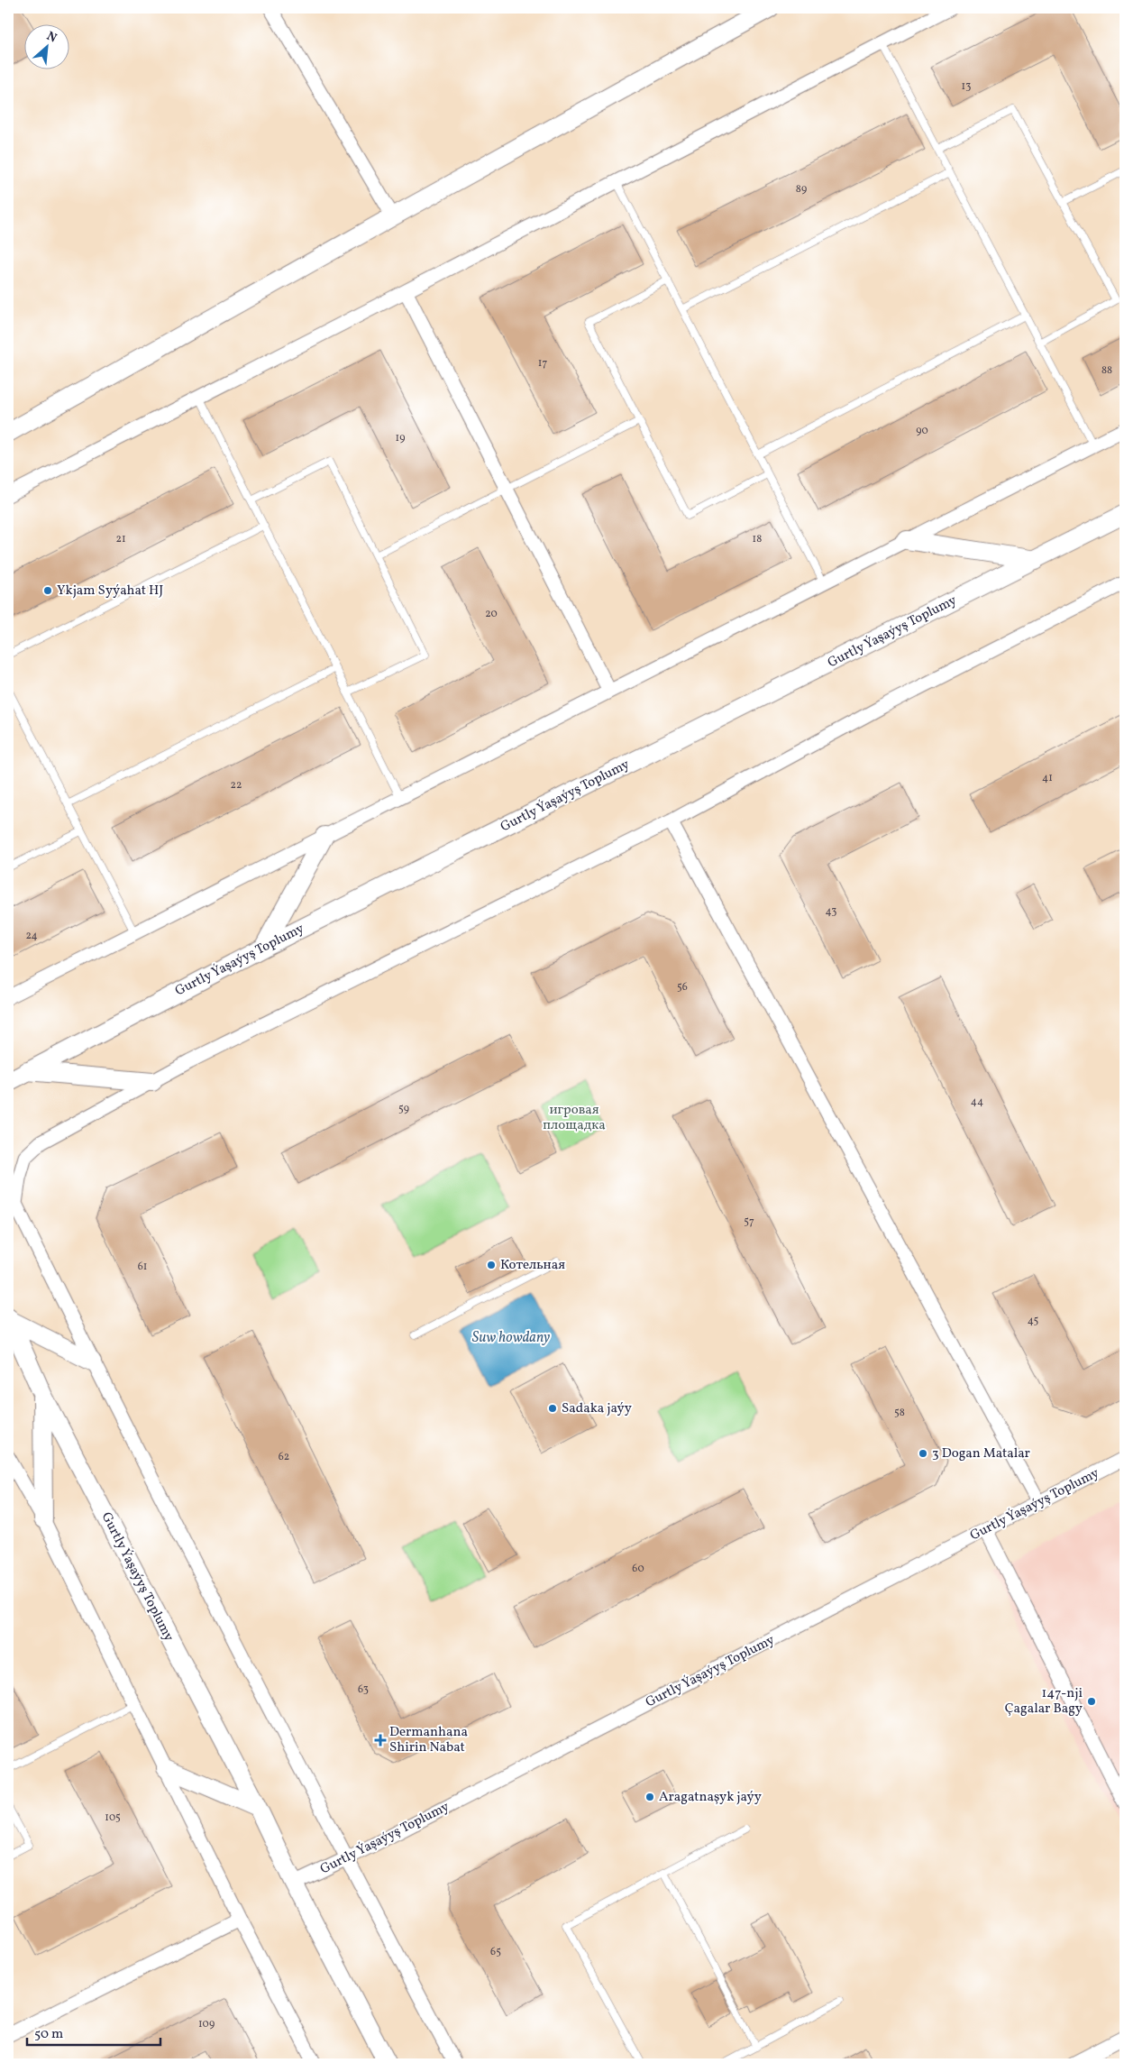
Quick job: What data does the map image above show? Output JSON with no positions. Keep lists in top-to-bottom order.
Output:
{
  "streets": {
    "street": ["Gurtly Ýaşaýyş Toplumy"]
  },
  "water": ["Suw howdany"],
  "parks": ["игровая площадка"],
  "places": {
    "other": [
      "Ykjam Syýahat HJ",
      "Котельная",
      "Sadaka jaýy",
      "3 Dogan Matalar",
      "147-nji Çagalar Bagy",
      "Aragatnaşyk jaýy"
    ],
    "health": ["Dermanhana Shirin Nabat"]
  },
  "house_numbers": [
    "13",
    "89",
    "17",
    "88",
    "90",
    "19",
    "21",
    "18",
    "20",
    "41",
    "22",
    "43",
    "24",
    "56",
    "44",
    "59",
    "57",
    "61",
    "45",
    "58",
    "62",
    "60",
    "63",
    "105",
    "65",
    "109"
  ],
  "scale_bar": "50 m",
  "north": "top right"
}
